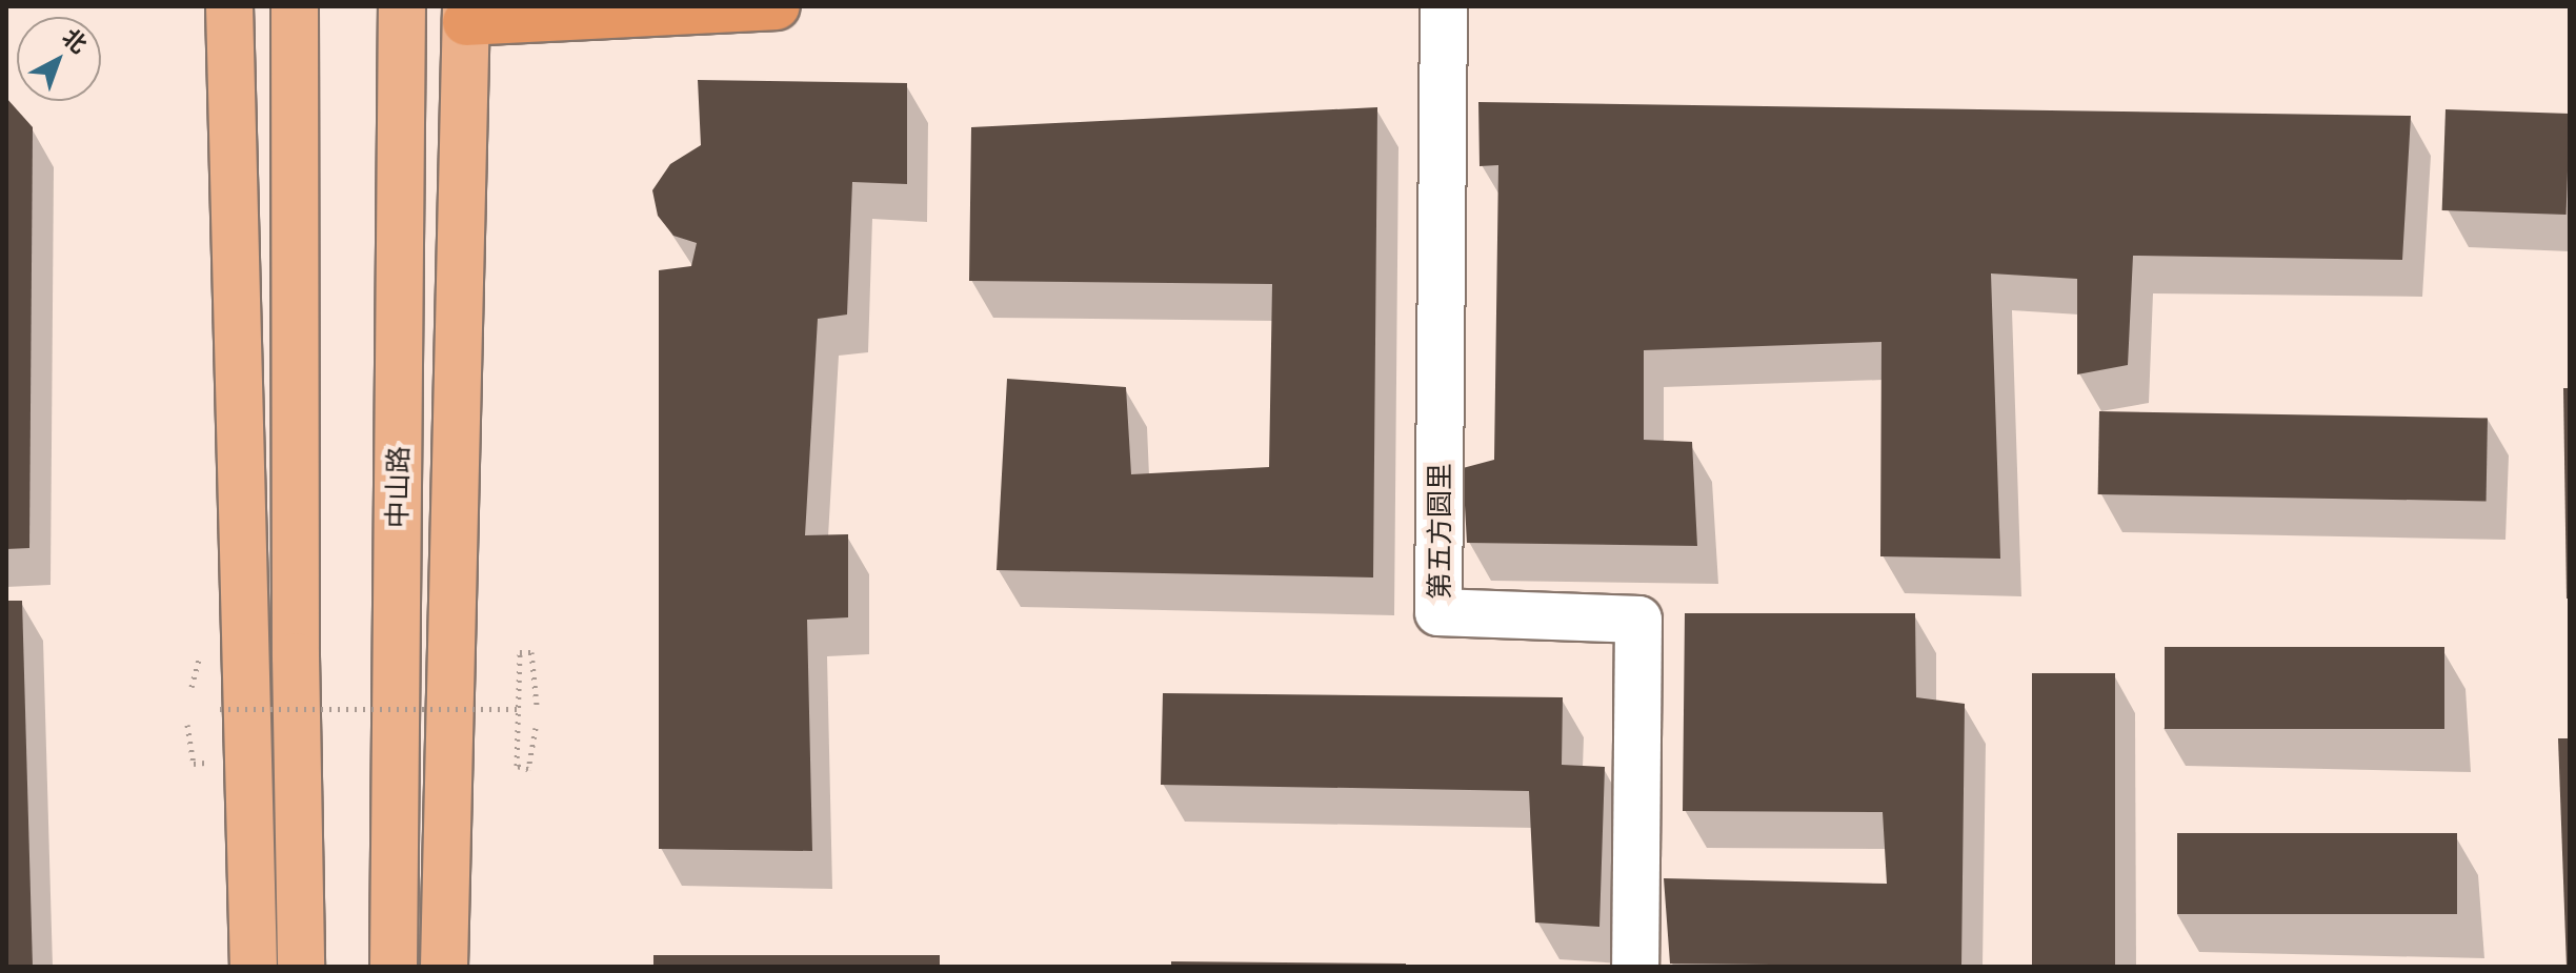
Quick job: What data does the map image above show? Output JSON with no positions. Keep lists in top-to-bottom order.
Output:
{
  "streets": {
    "main road": ["中山路"],
    "street": ["第五方圆里"]
  },
  "north": "top right"
}
